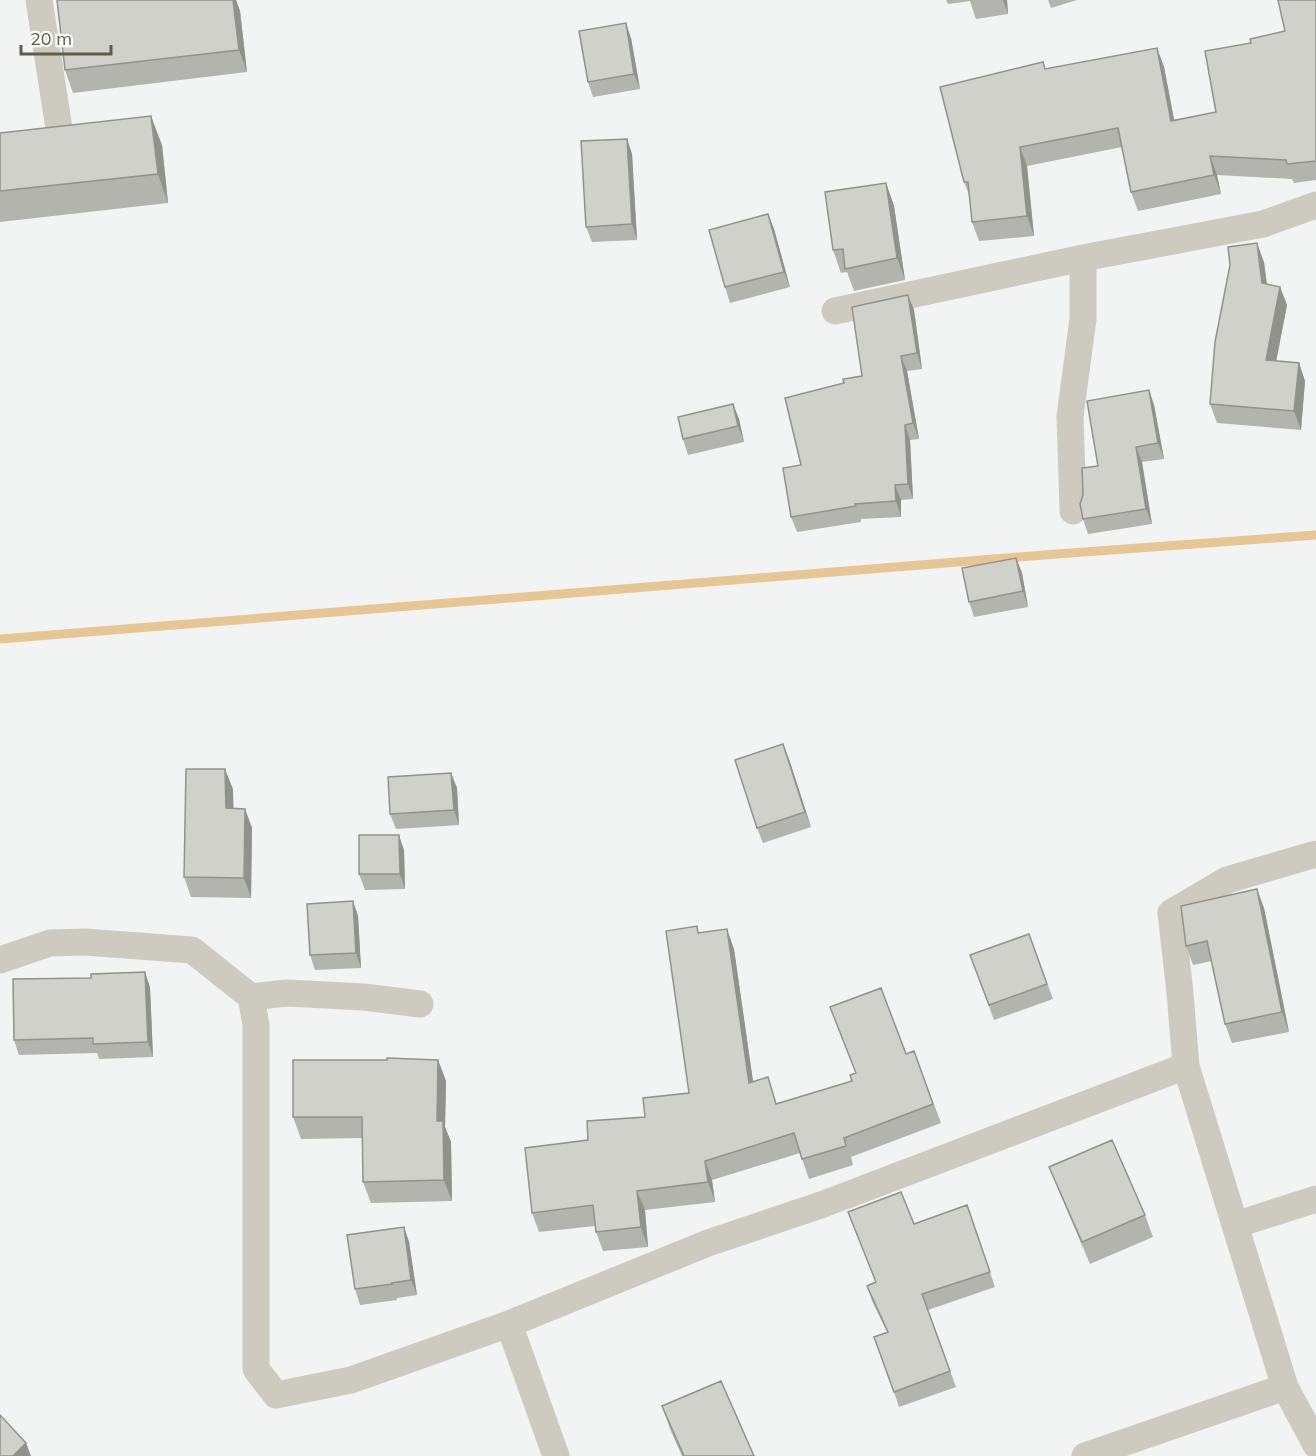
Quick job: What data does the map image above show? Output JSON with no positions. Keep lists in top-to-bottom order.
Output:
{
  "scale_bar": "20 m"
}
